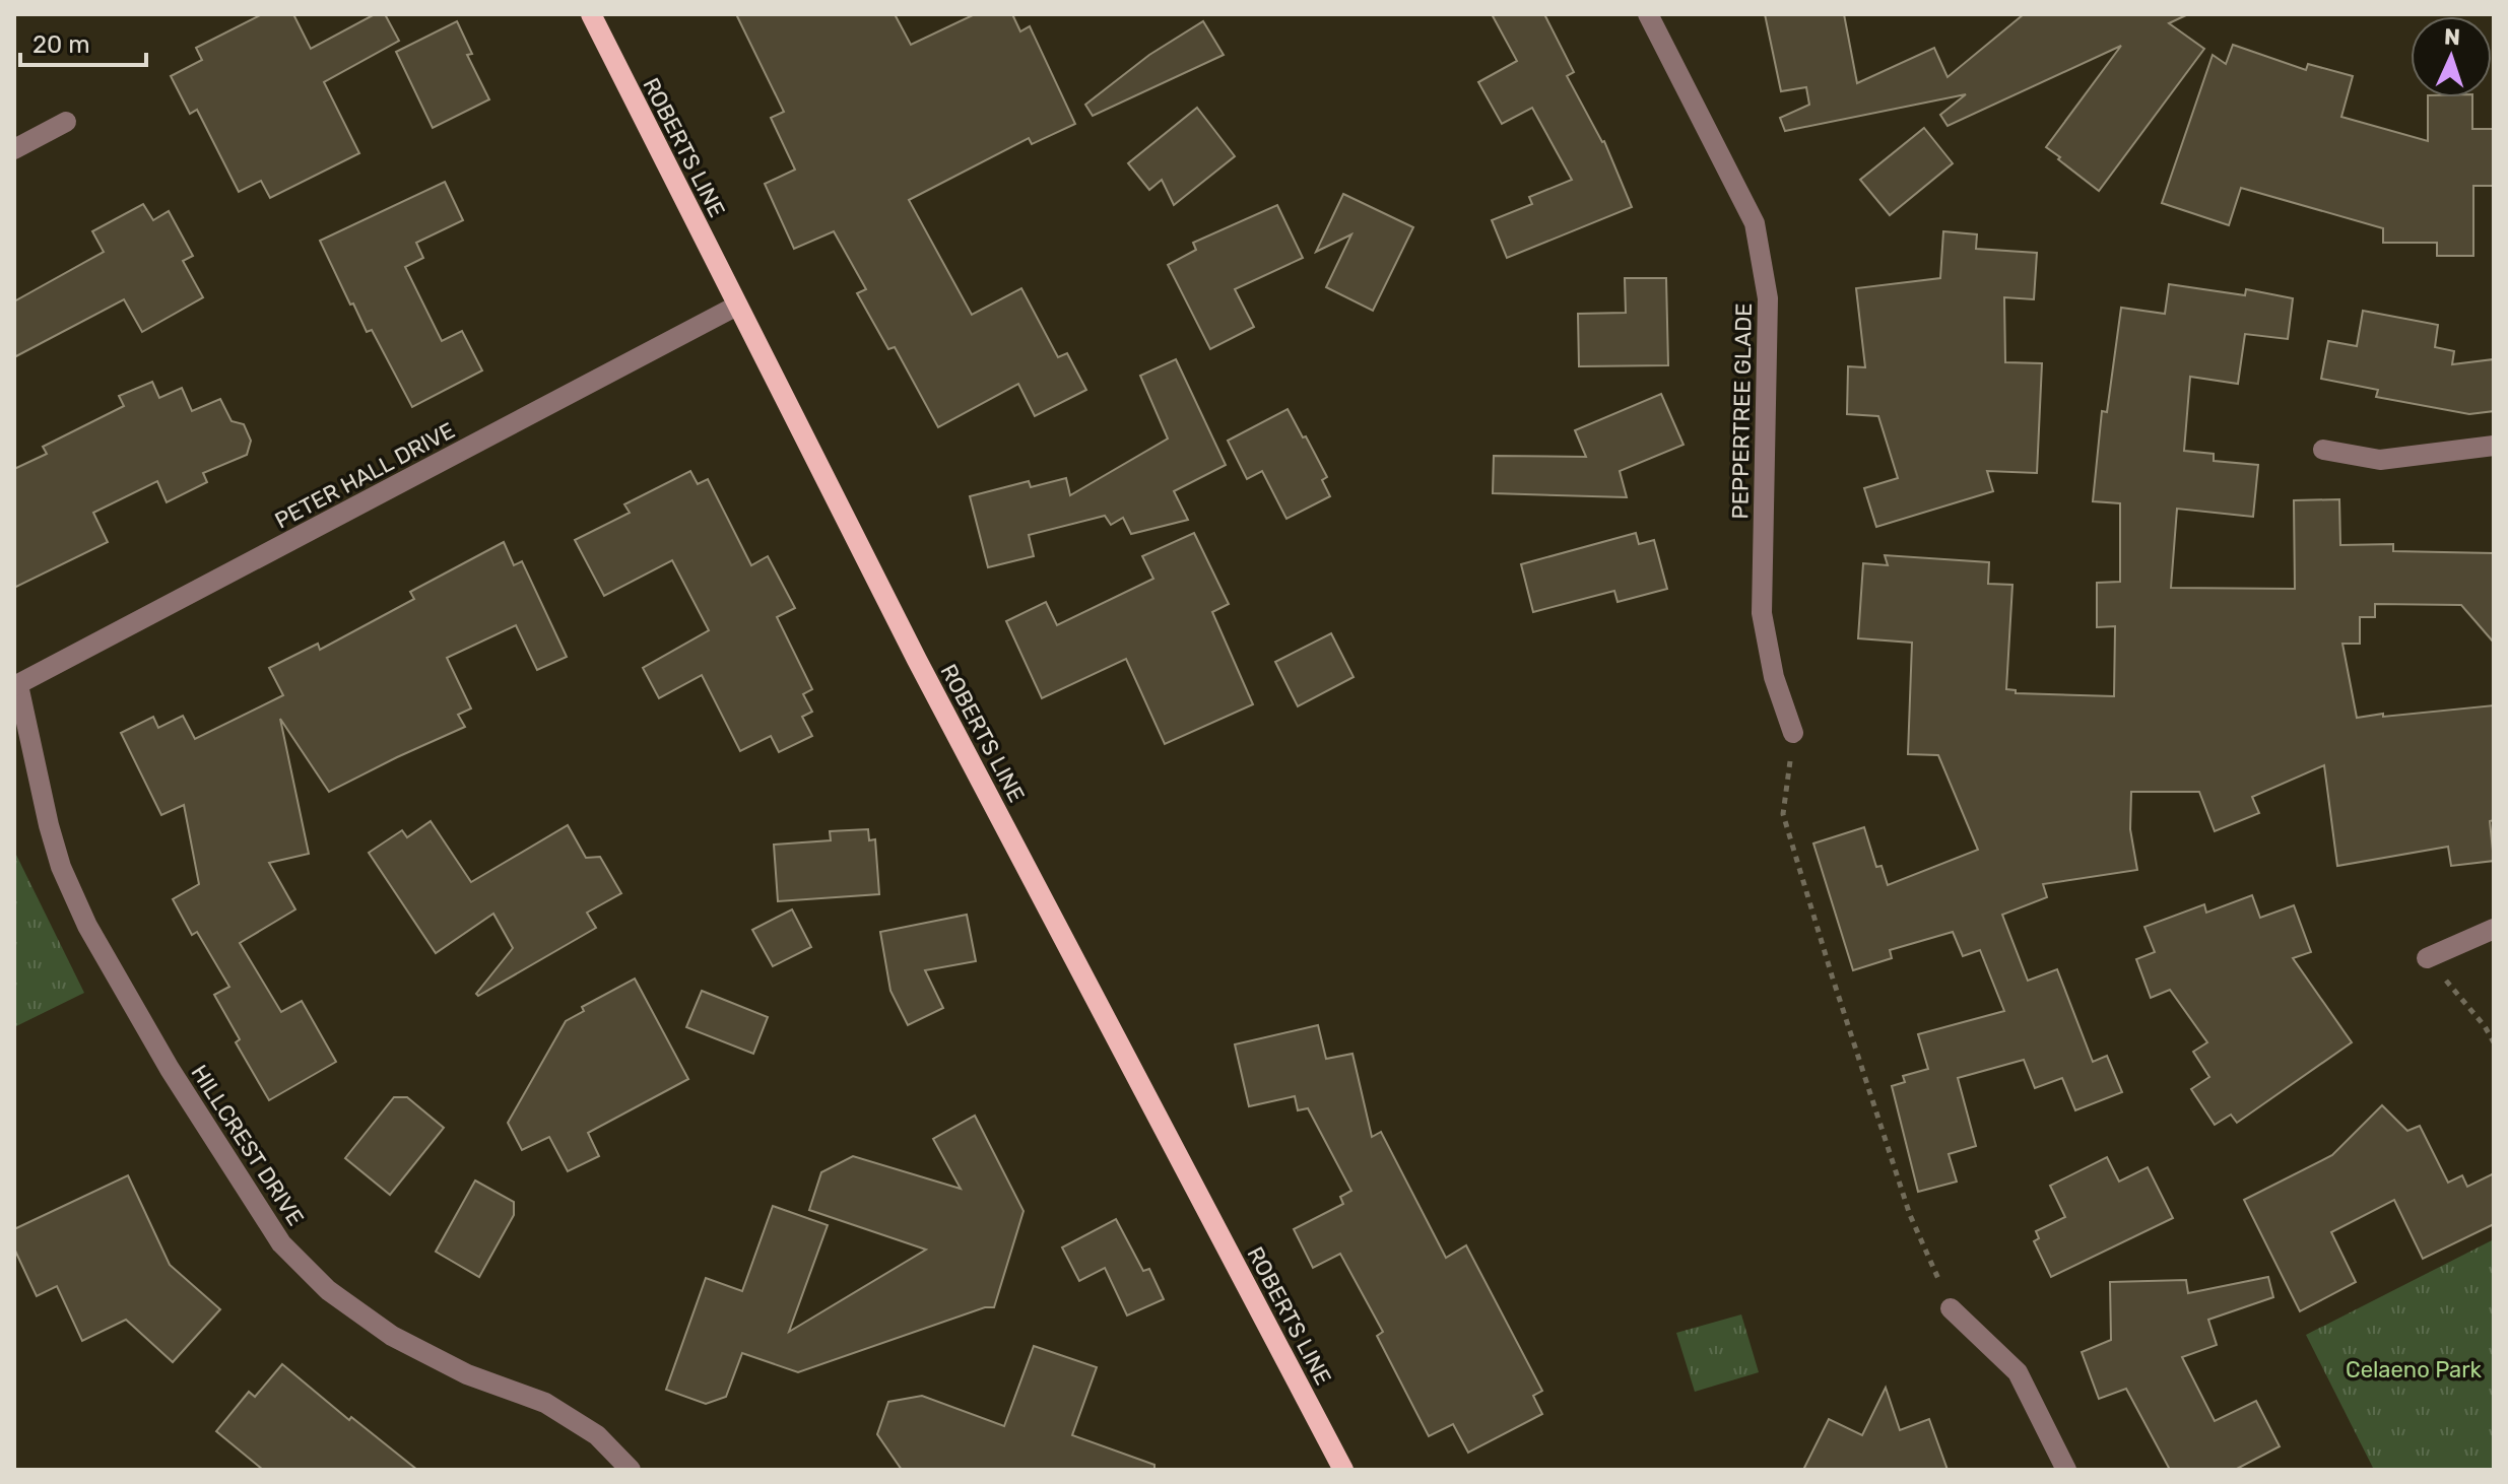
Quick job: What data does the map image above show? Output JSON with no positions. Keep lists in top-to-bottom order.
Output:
{
  "streets": {
    "main road": ["ROBERTS LINE"],
    "street": ["PEPPERTREE GLADE", "PETER HALL DRIVE", "HILLCREST DRIVE"]
  },
  "crossings": [
    ["ROBERTS LINE", "PETER HALL DRIVE"],
    ["PETER HALL DRIVE", "HILLCREST DRIVE"]
  ],
  "parks": ["Celaeno Park"],
  "scale_bar": "20 m",
  "north": "top"
}
